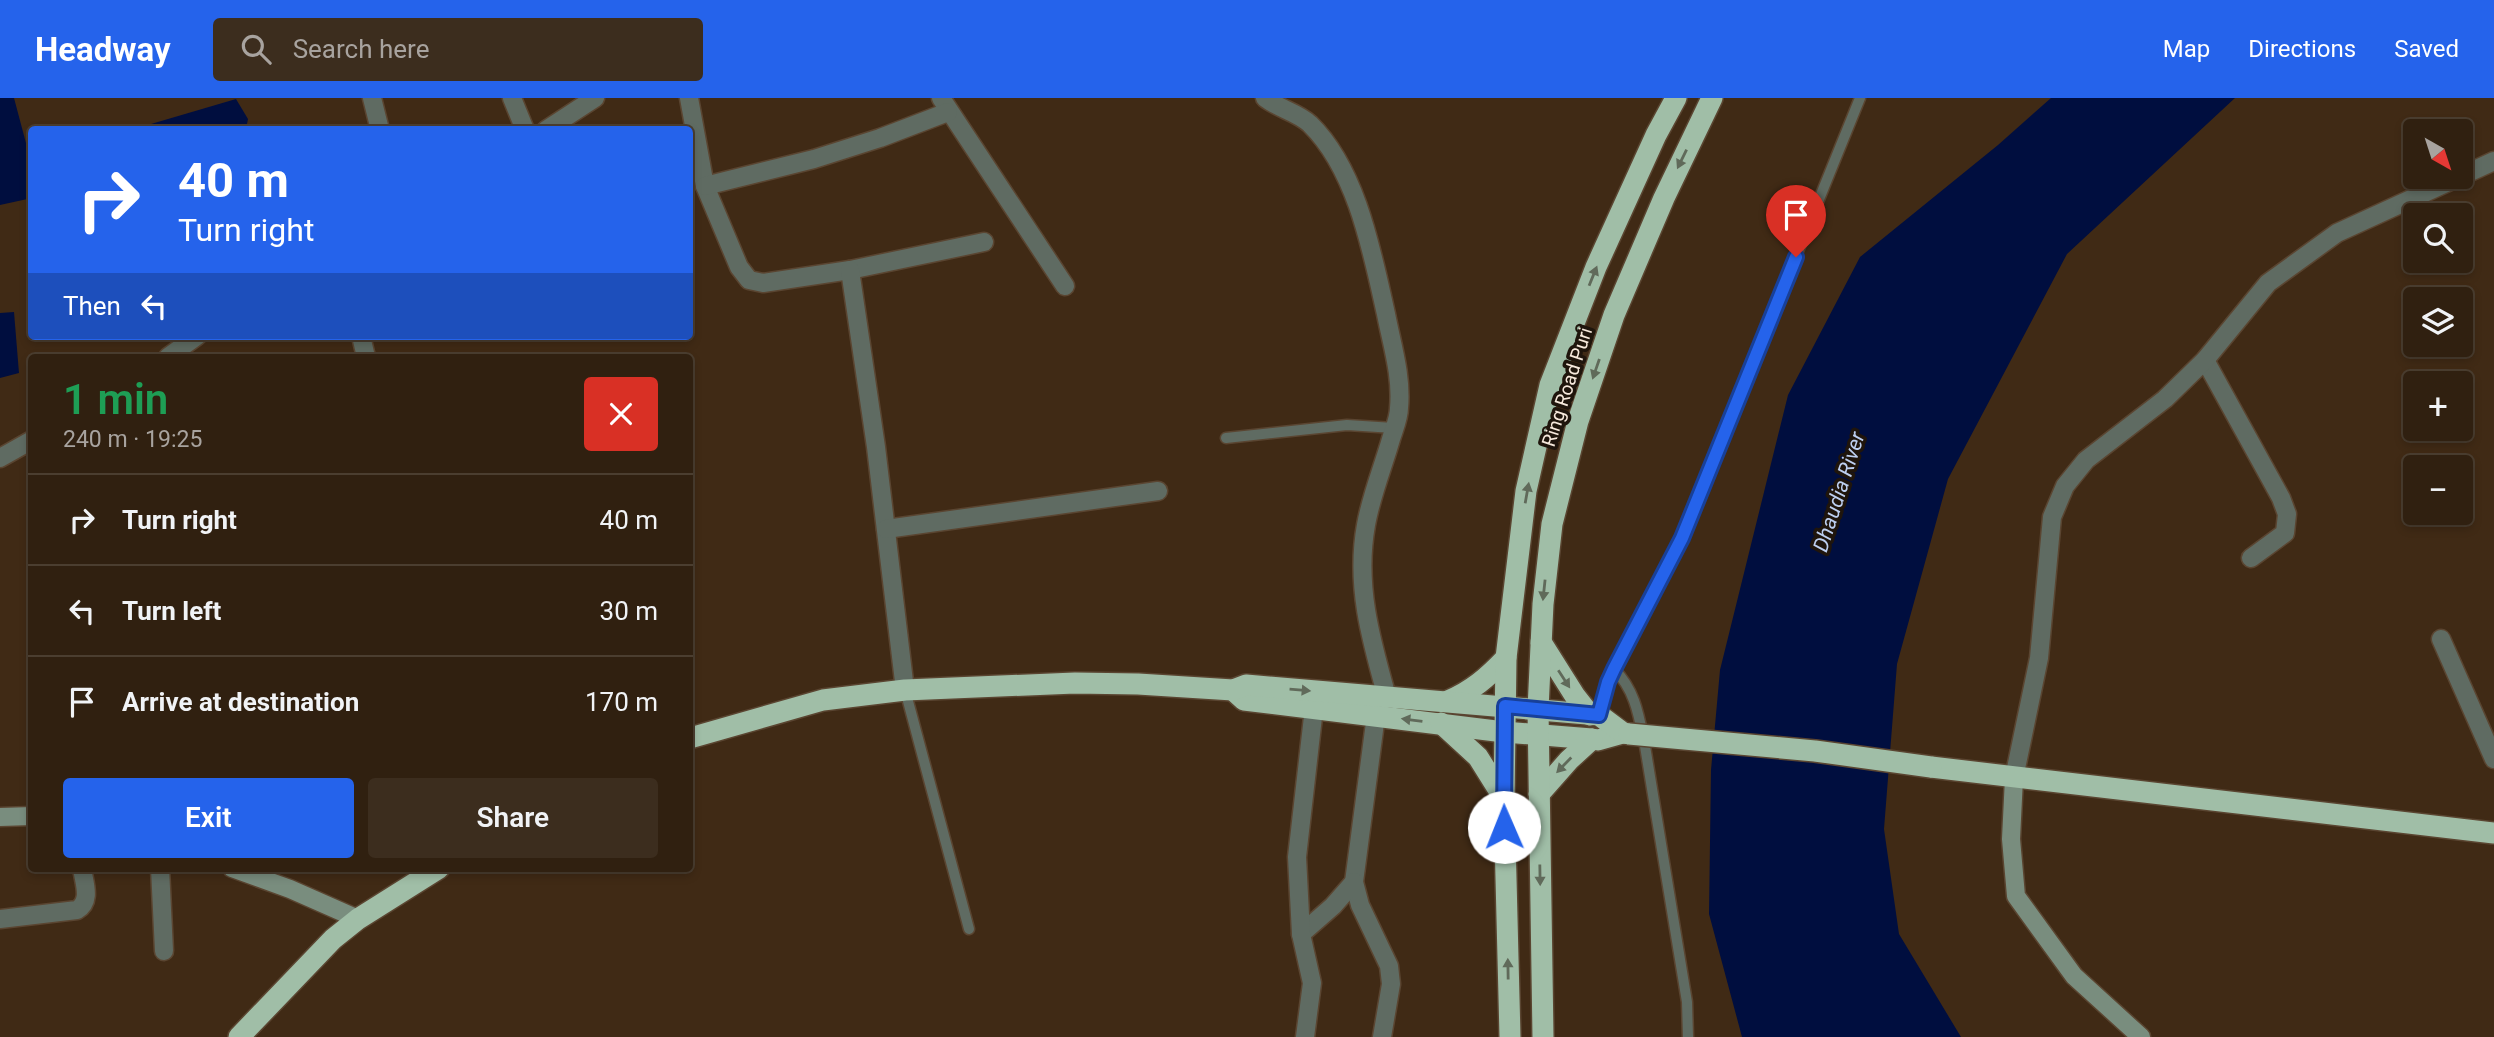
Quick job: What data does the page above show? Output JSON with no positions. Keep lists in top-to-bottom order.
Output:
{
  "streets": {
    "highway": ["Ring Road Puri"]
  },
  "water": ["Dhaudia River"],
  "north": "bottom right",
  "page": {
    "header": "Headway",
    "search": "Search here",
    "nav": ["Map", "Directions", "Saved"],
    "map_buttons": ["+", "−"],
    "turn": ["40 m", "Turn right"],
    "then": "Then",
    "heading": ["1 min", "240 m · 19:25"],
    "list": [
      {
        "name": "Turn right",
        "value": "40 m"
      },
      {
        "name": "Turn left",
        "value": "30 m"
      },
      {
        "name": "Arrive at destination",
        "value": "170 m"
      }
    ],
    "buttons": ["Exit", "Share"]
  }
}
